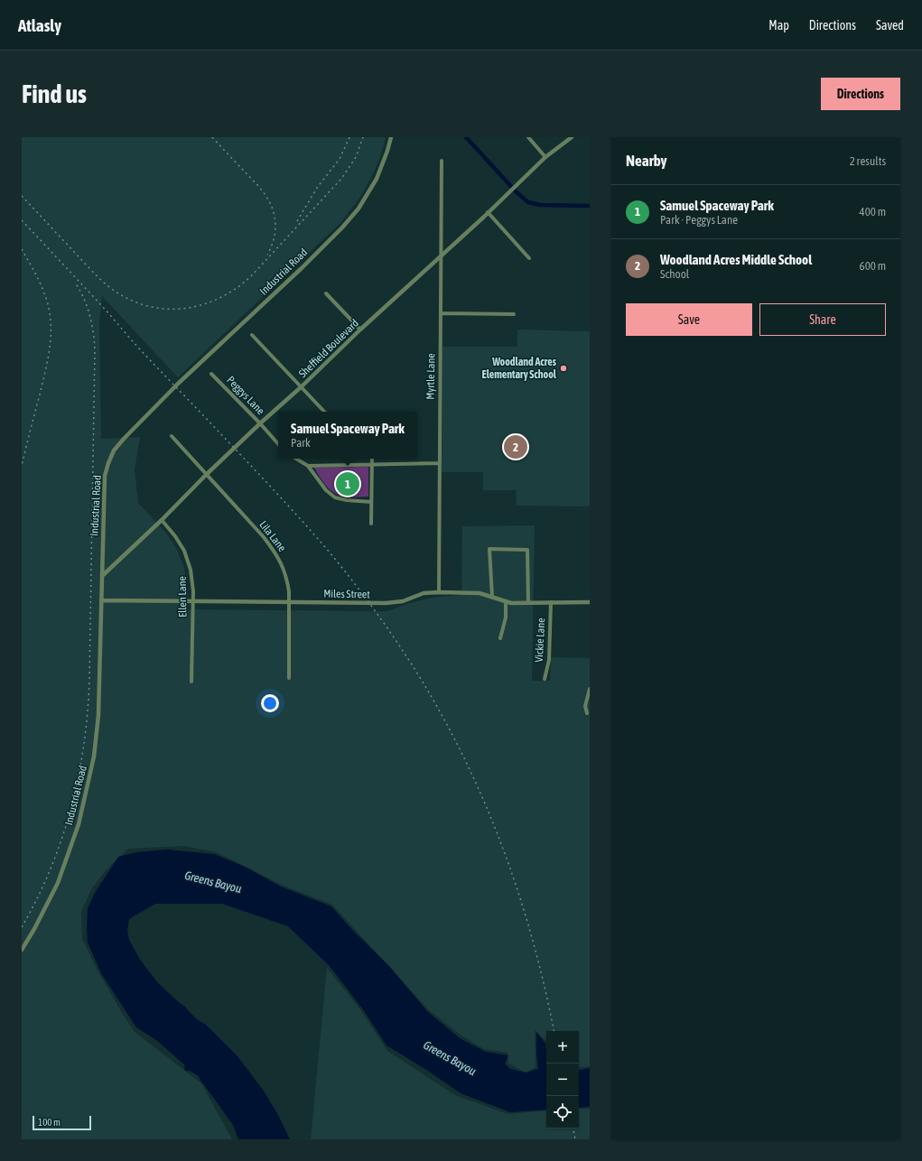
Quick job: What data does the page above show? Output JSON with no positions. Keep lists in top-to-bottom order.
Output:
{
  "streets": {
    "street": [
      "Industrial Road",
      "Sheffield Boulevard",
      "Myrtle Lane",
      "Peggys Lane",
      "Lila Lane",
      "Miles Street",
      "Ellen Lane",
      "Vickie Lane"
    ]
  },
  "crossings": [
    ["Industrial Road", "Sheffield Boulevard"],
    ["Industrial Road", "Miles Street"],
    ["Sheffield Boulevard", "Myrtle Lane"],
    ["Sheffield Boulevard", "Peggys Lane"],
    ["Sheffield Boulevard", "Lila Lane"],
    ["Sheffield Boulevard", "Ellen Lane"],
    ["Myrtle Lane", "Miles Street"],
    ["Lila Lane", "Miles Street"],
    ["Miles Street", "Ellen Lane"],
    ["Miles Street", "Vickie Lane"]
  ],
  "water": ["Greens Bayou"],
  "places": ["Woodland Acres Elementary School"],
  "scale_bar": "100 m",
  "page": {
    "header": "Atlasly",
    "nav": ["Map", "Directions", "Saved"],
    "buttons": [
      "Directions",
      ["Save", "Share"]
    ],
    "title": "Find us",
    "heading": ["Nearby", "2 results"],
    "list": [
      {
        "mark": "1",
        "name": "Samuel Spaceway Park",
        "note": "Park · Peggys Lane",
        "value": "400 m"
      },
      {
        "mark": "2",
        "name": "Woodland Acres Middle School",
        "note": "School",
        "value": "600 m"
      }
    ],
    "popup": ["Samuel Spaceway Park", "Park"],
    "pins": ["2", "1"],
    "map_buttons": ["+", "−"],
    "scale": "100 m"
  }
}
